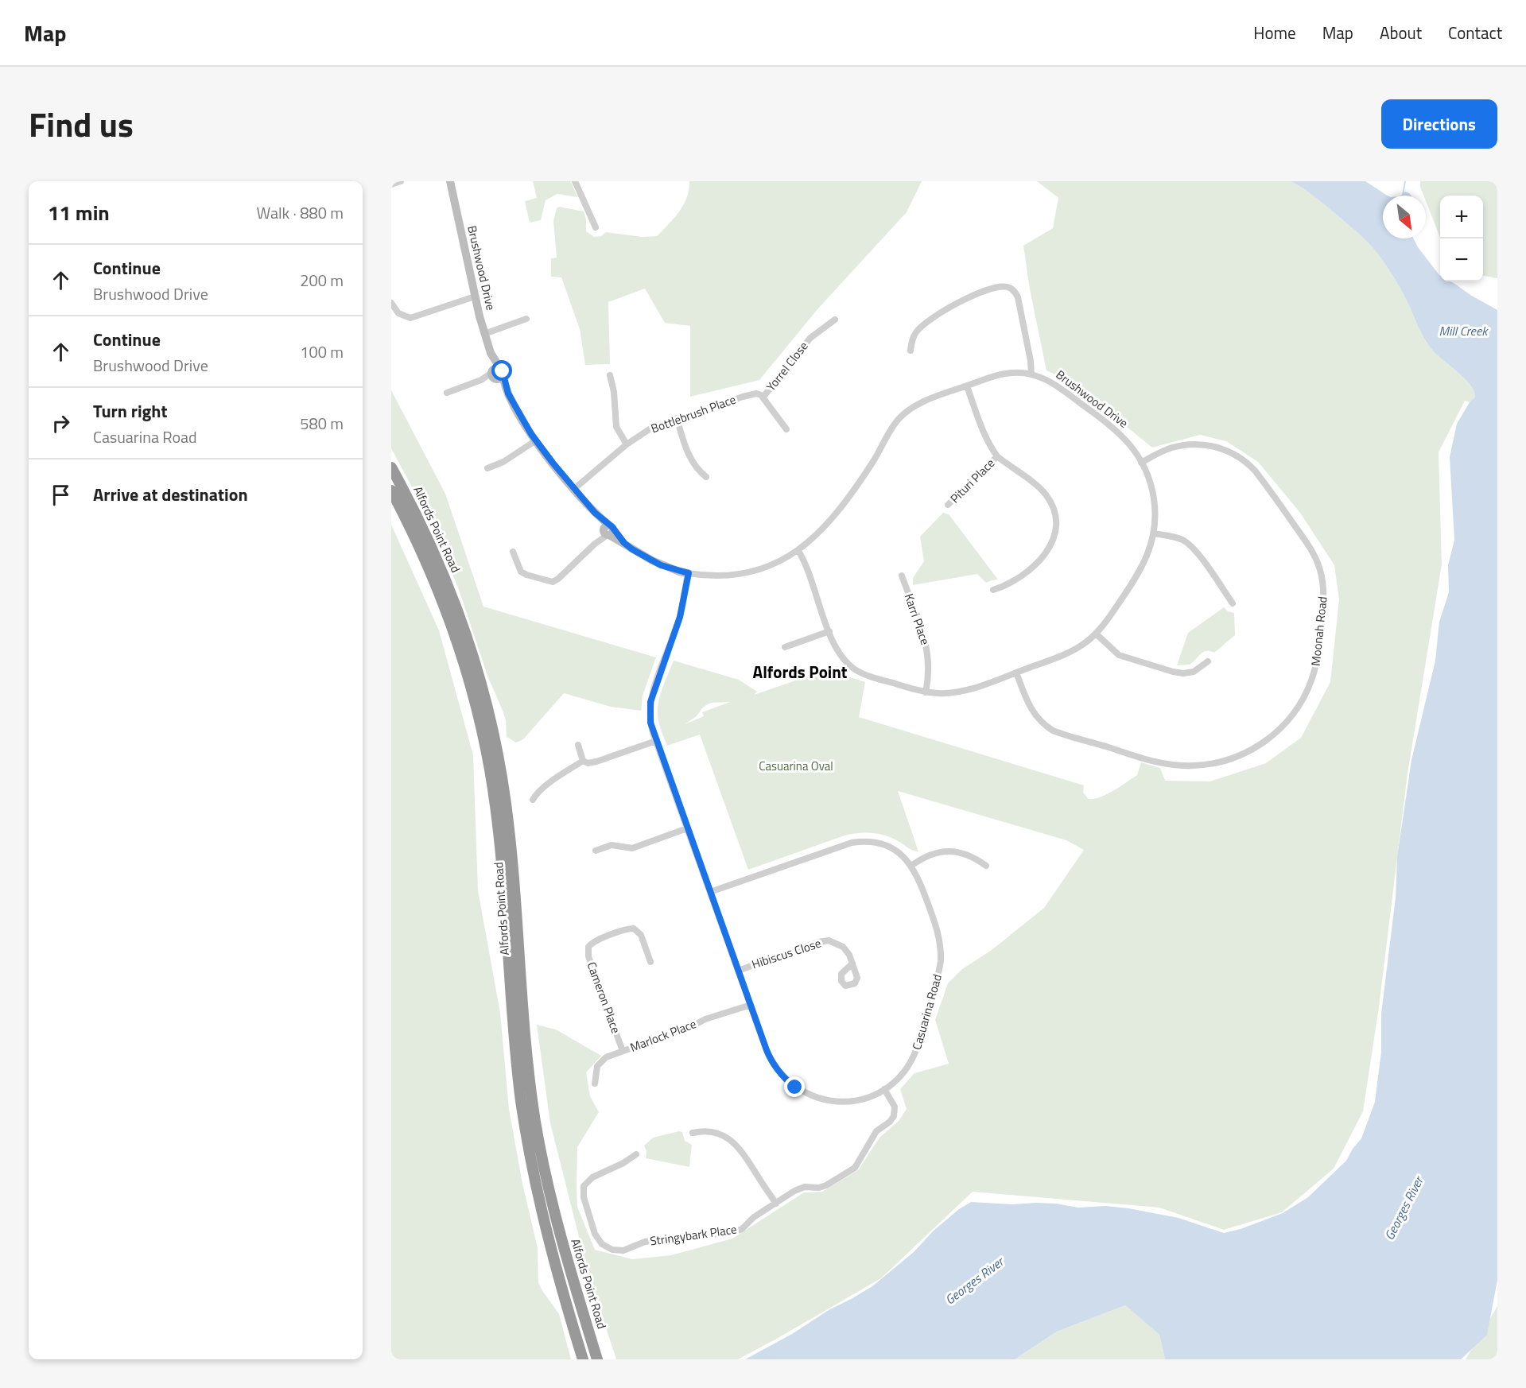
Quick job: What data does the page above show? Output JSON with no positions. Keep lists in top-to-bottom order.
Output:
{
  "streets": {
    "highway": ["Alfords Point Road"],
    "street": [
      "Brushwood Drive",
      "Yorrel Close",
      "Bottlebrush Place",
      "Pituri Place",
      "Karri Place",
      "Moonah Road",
      "Hibiscus Close",
      "Cameron Place",
      "Casuarina Road",
      "Marlock Place",
      "Stringybark Place"
    ]
  },
  "crossings": [
    ["Brushwood Drive", "Bottlebrush Place"],
    ["Brushwood Drive", "Karri Place"],
    ["Brushwood Drive", "Moonah Road"],
    ["Brushwood Drive", "Casuarina Road"],
    ["Yorrel Close", "Bottlebrush Place"],
    ["Hibiscus Close", "Casuarina Road"],
    ["Cameron Place", "Marlock Place"],
    ["Casuarina Road", "Marlock Place"],
    ["Casuarina Road", "Stringybark Place"]
  ],
  "districts": ["Alfords Point"],
  "water": ["Mill Creek", "Georges River"],
  "parks": ["Casuarina Oval"],
  "north": "bottom right",
  "page": {
    "header": "Map",
    "nav": [
      "Home",
      "Map",
      "About",
      "Contact"
    ],
    "title": "Find us",
    "buttons": "Directions",
    "heading": ["11 min", "Walk · 880 m"],
    "map_buttons": ["+", "−"],
    "list": [
      ["Continue", "Brushwood Drive", "200 m"],
      ["Continue", "Brushwood Drive", "100 m"],
      ["Turn right", "Casuarina Road", "580 m"],
      "Arrive at destination"
    ]
  }
}
